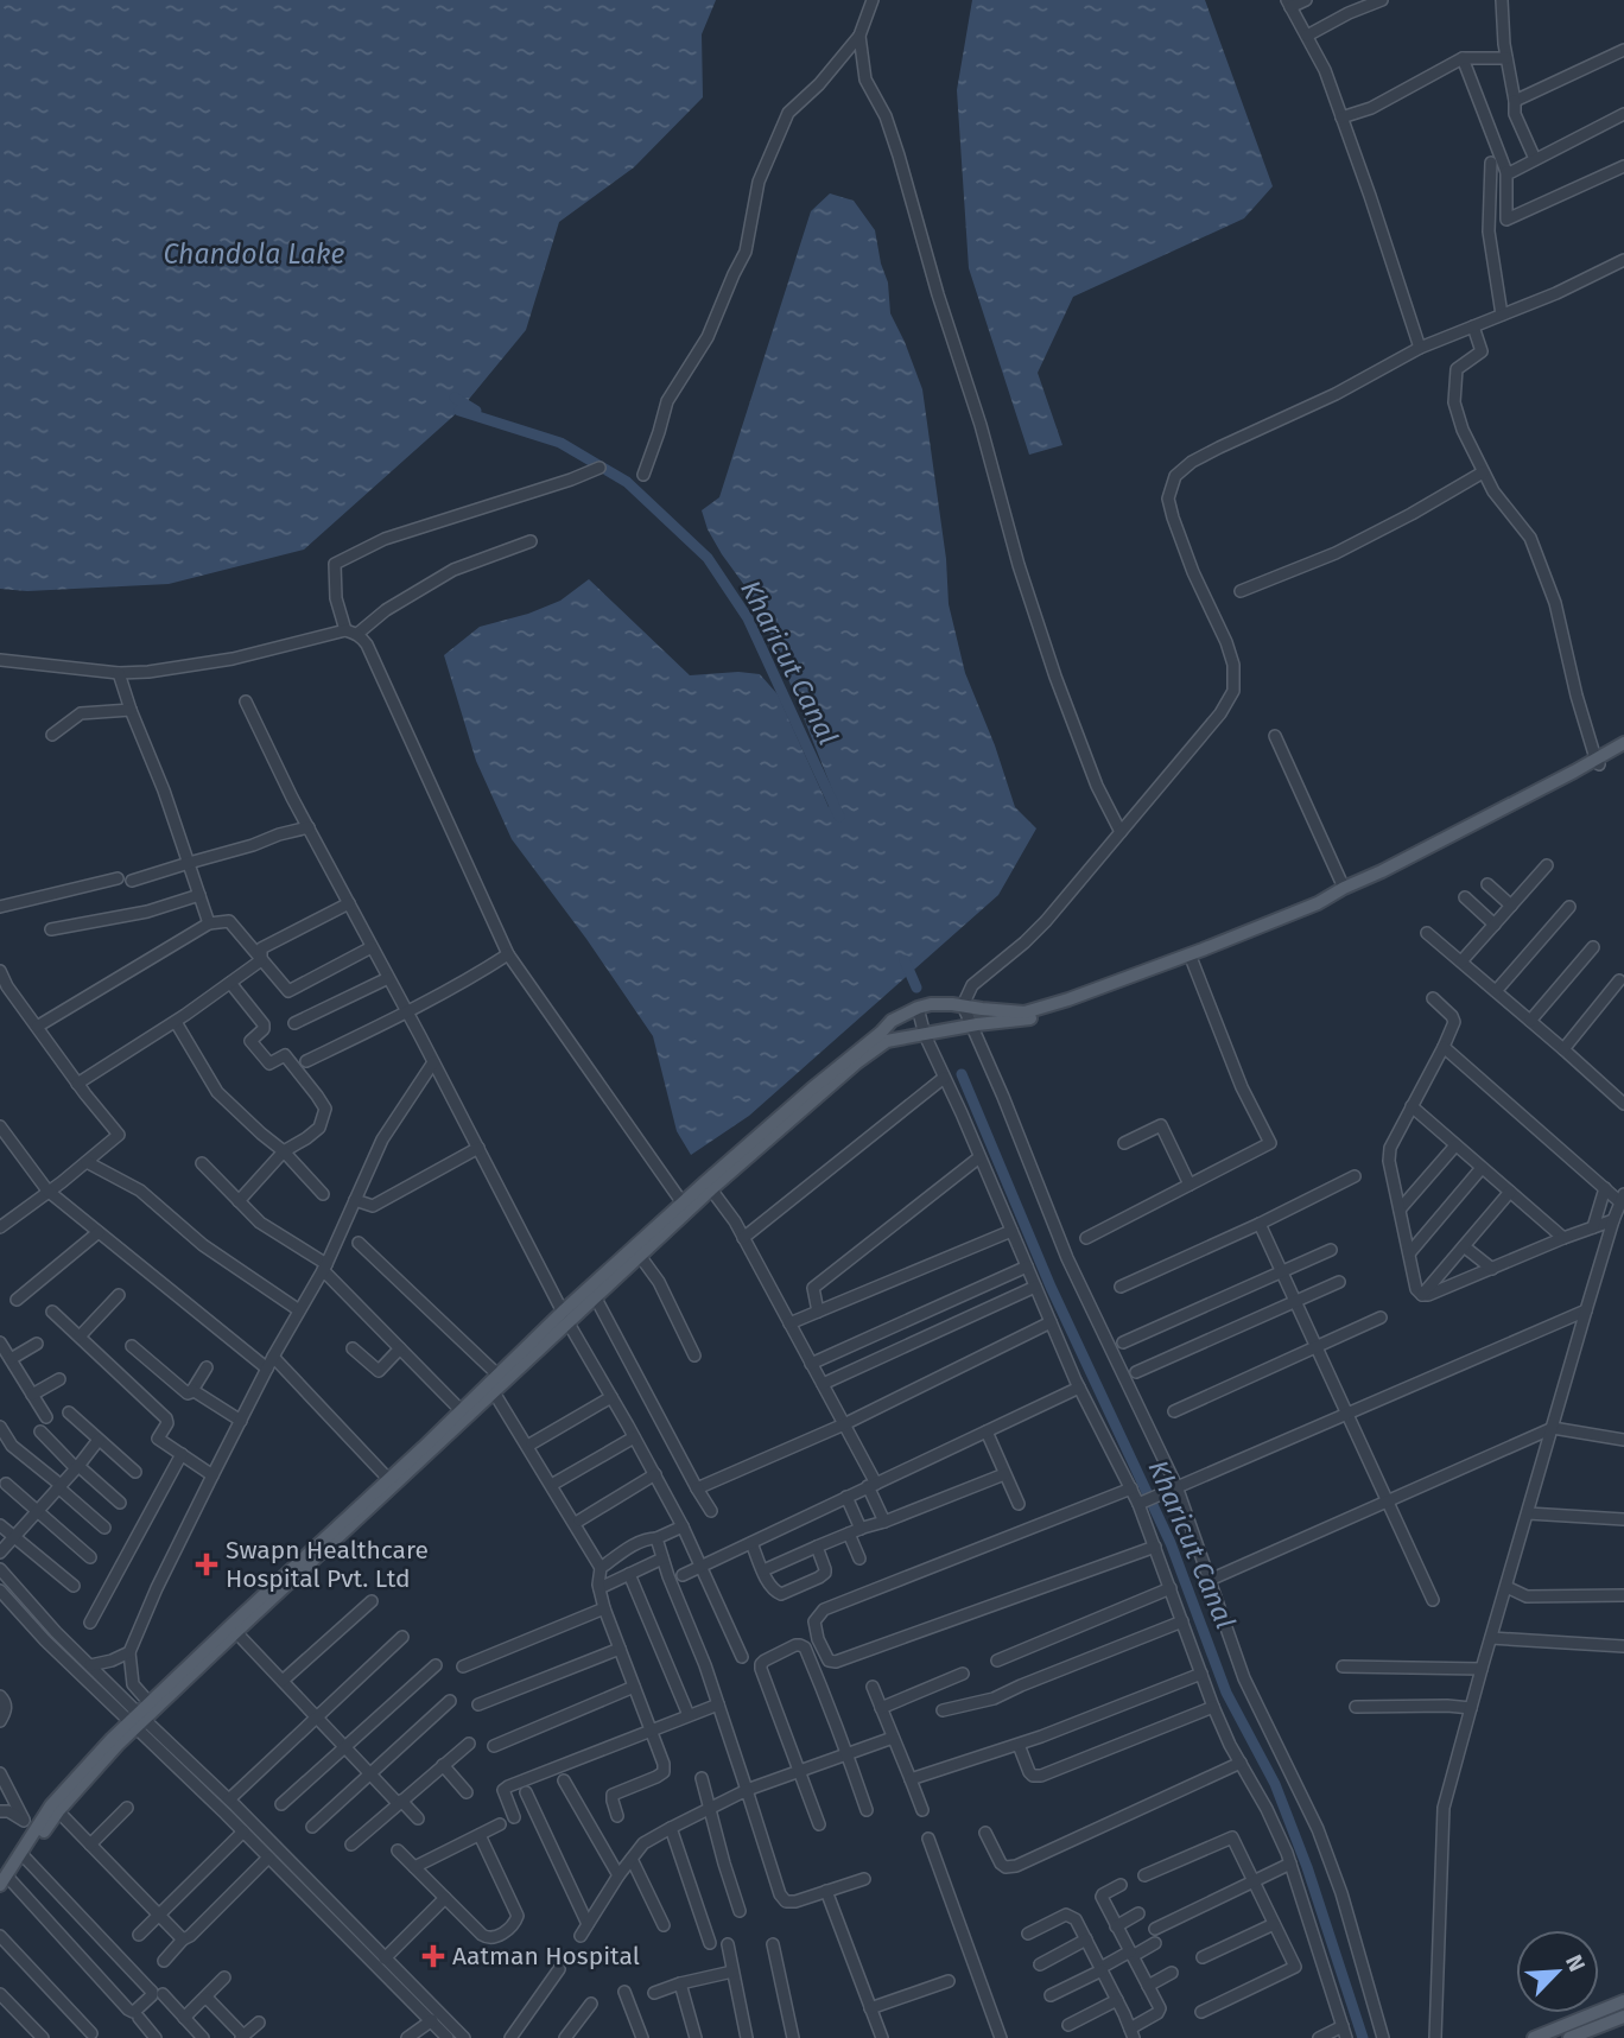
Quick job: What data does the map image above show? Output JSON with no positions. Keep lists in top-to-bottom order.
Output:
{
  "water": ["Chandola Lake", "Kharicut Canal"],
  "places": {
    "health": ["Swapn Healthcare Hospital Pvt. Ltd", "Aatman Hospital"]
  },
  "north": "top right"
}
